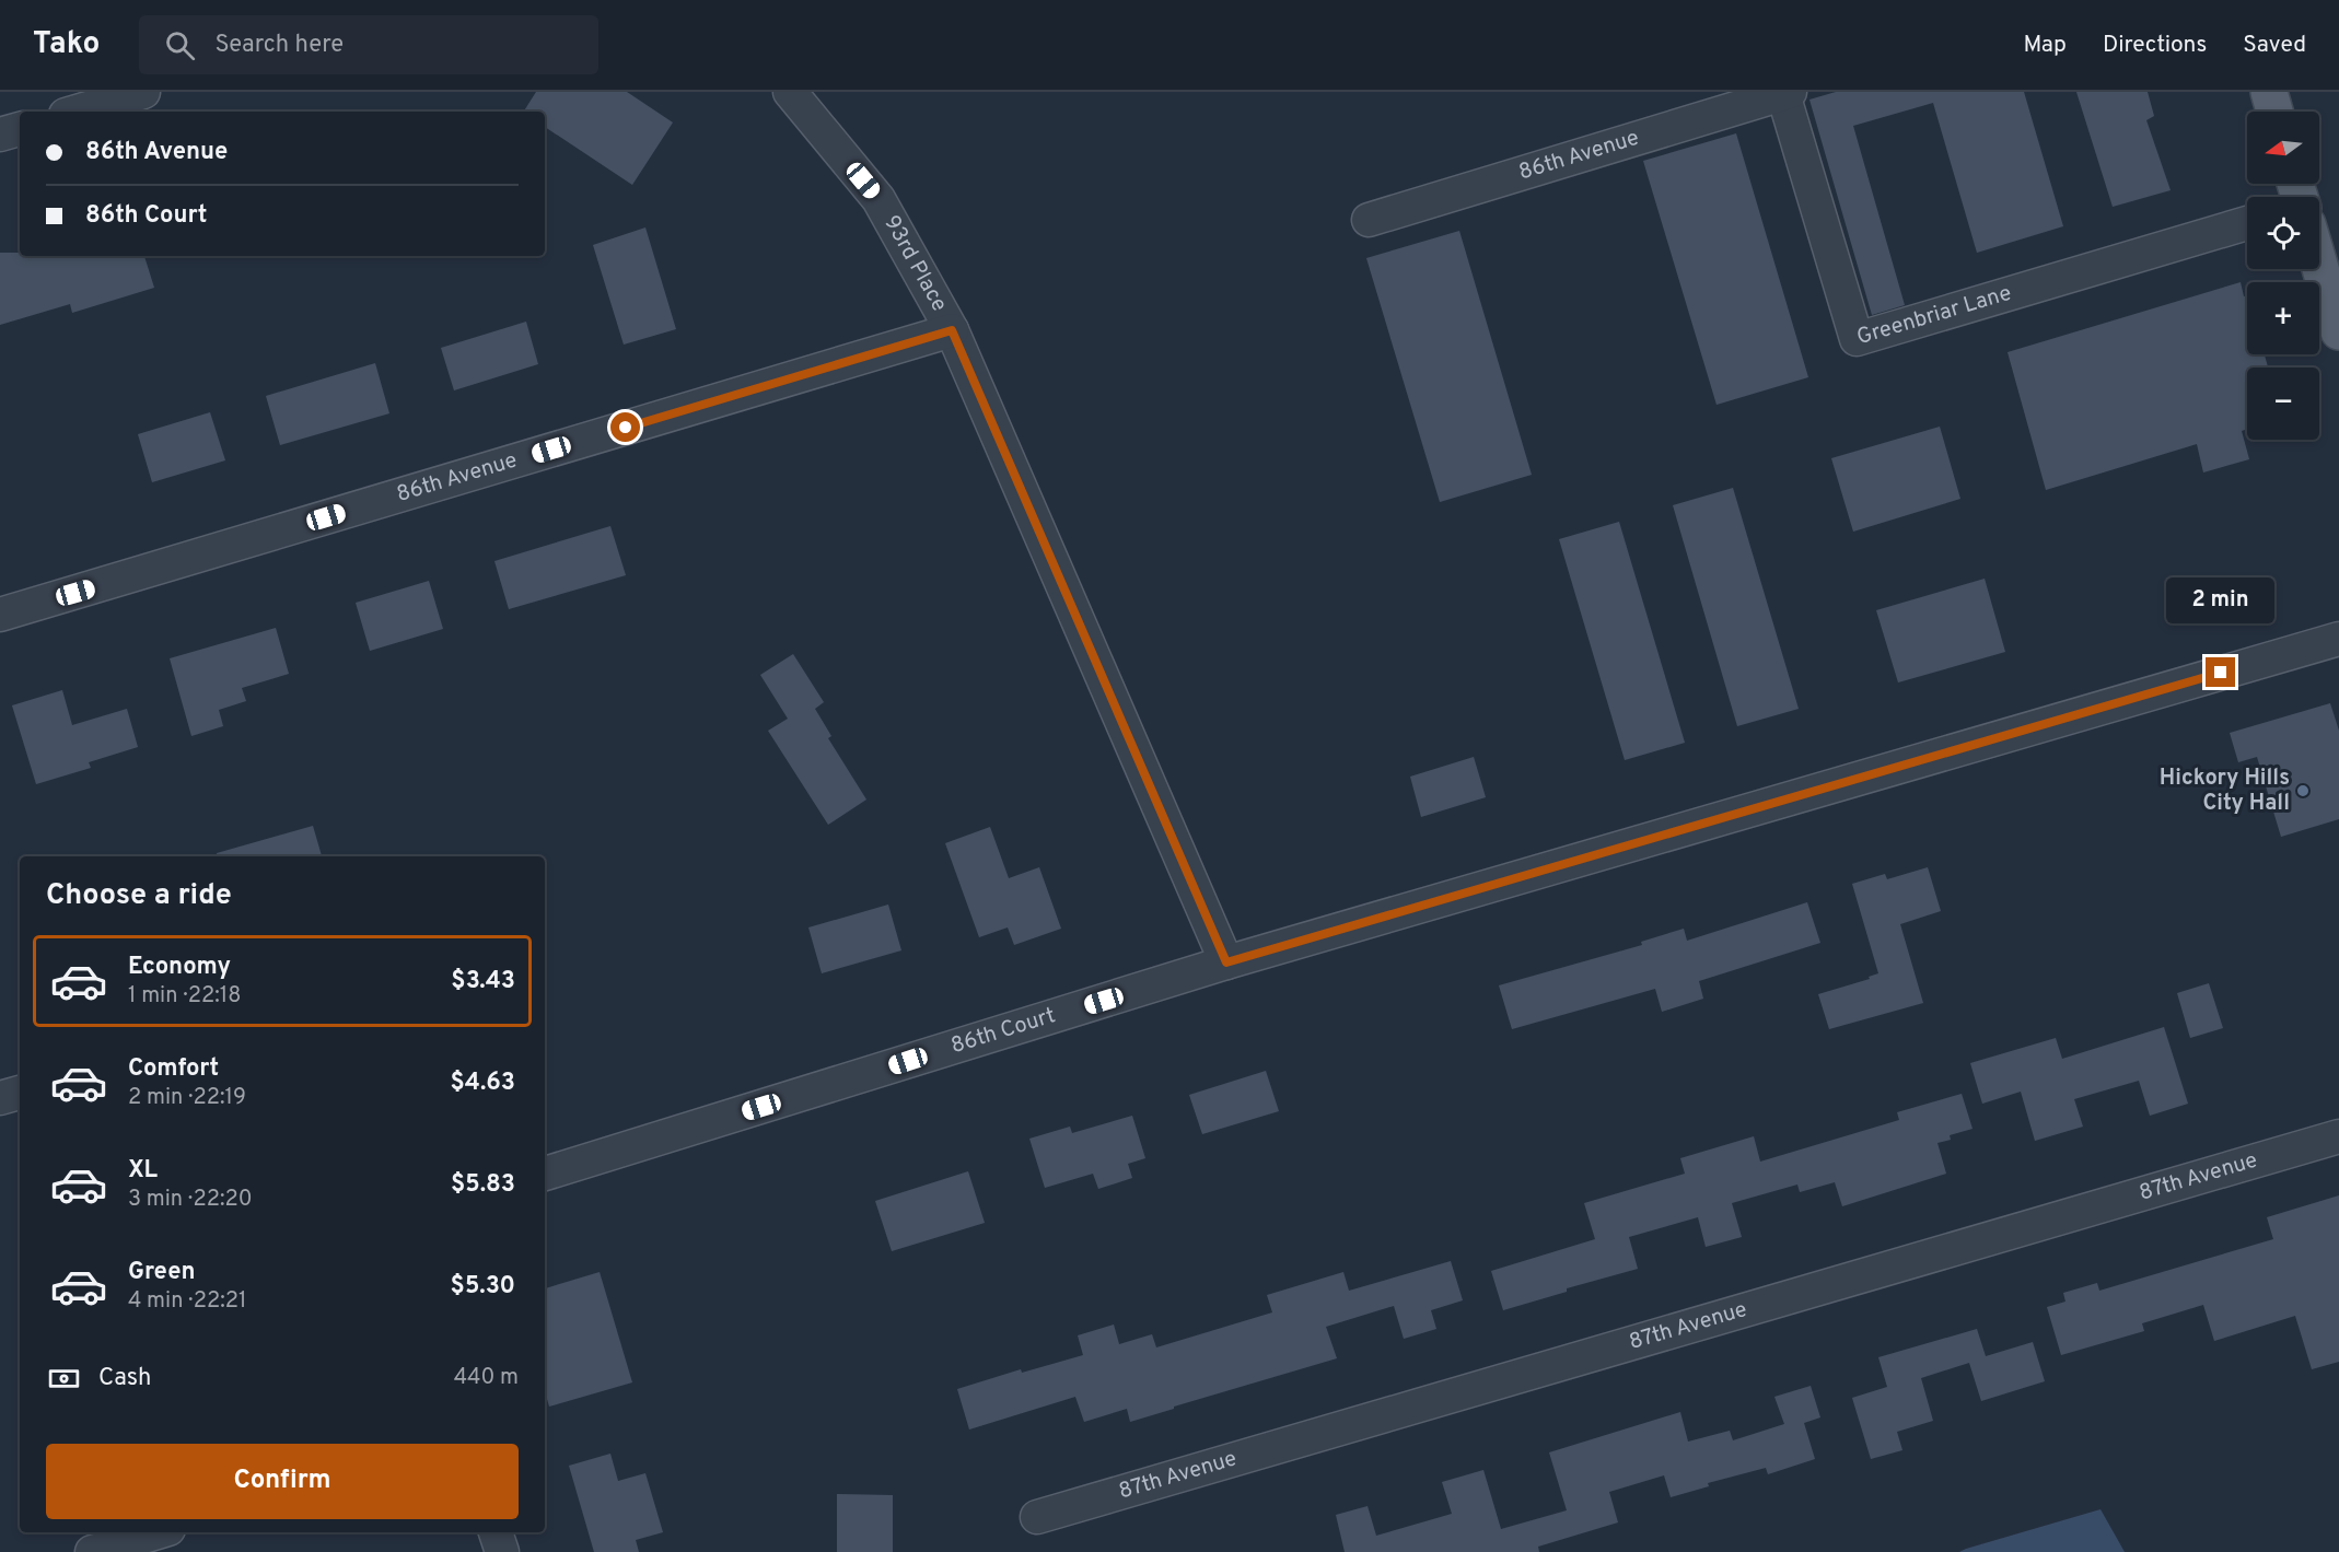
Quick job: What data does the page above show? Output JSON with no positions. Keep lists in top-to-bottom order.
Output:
{
  "streets": {
    "street": [
      "86th Avenue",
      "93rd Place",
      "Greenbriar Lane",
      "86th Court",
      "87th Avenue"
    ]
  },
  "crossings": [
    ["86th Avenue", "93rd Place"],
    ["86th Avenue", "Greenbriar Lane"],
    ["93rd Place", "86th Court"]
  ],
  "places": ["Hickory Hills City Hall"],
  "north": "left",
  "page": {
    "header": "Tako",
    "search": "Search here",
    "nav": ["Map", "Directions", "Saved"],
    "map_buttons": ["+", "−"],
    "banner": ["86th Avenue", "86th Court"],
    "bubble": "2 min",
    "heading": "Choose a ride",
    "list": [
      {
        "name": "Economy",
        "note": "1 min · 22:18",
        "value": "$3.43"
      },
      {
        "name": "Comfort",
        "note": "2 min · 22:19",
        "value": "$4.63"
      },
      {
        "name": "XL",
        "note": "3 min · 22:20",
        "value": "$5.83"
      },
      {
        "name": "Green",
        "note": "4 min · 22:21",
        "value": "$5.30"
      }
    ],
    "pay": ["Cash", "440 m"],
    "buttons": "Confirm"
  }
}
